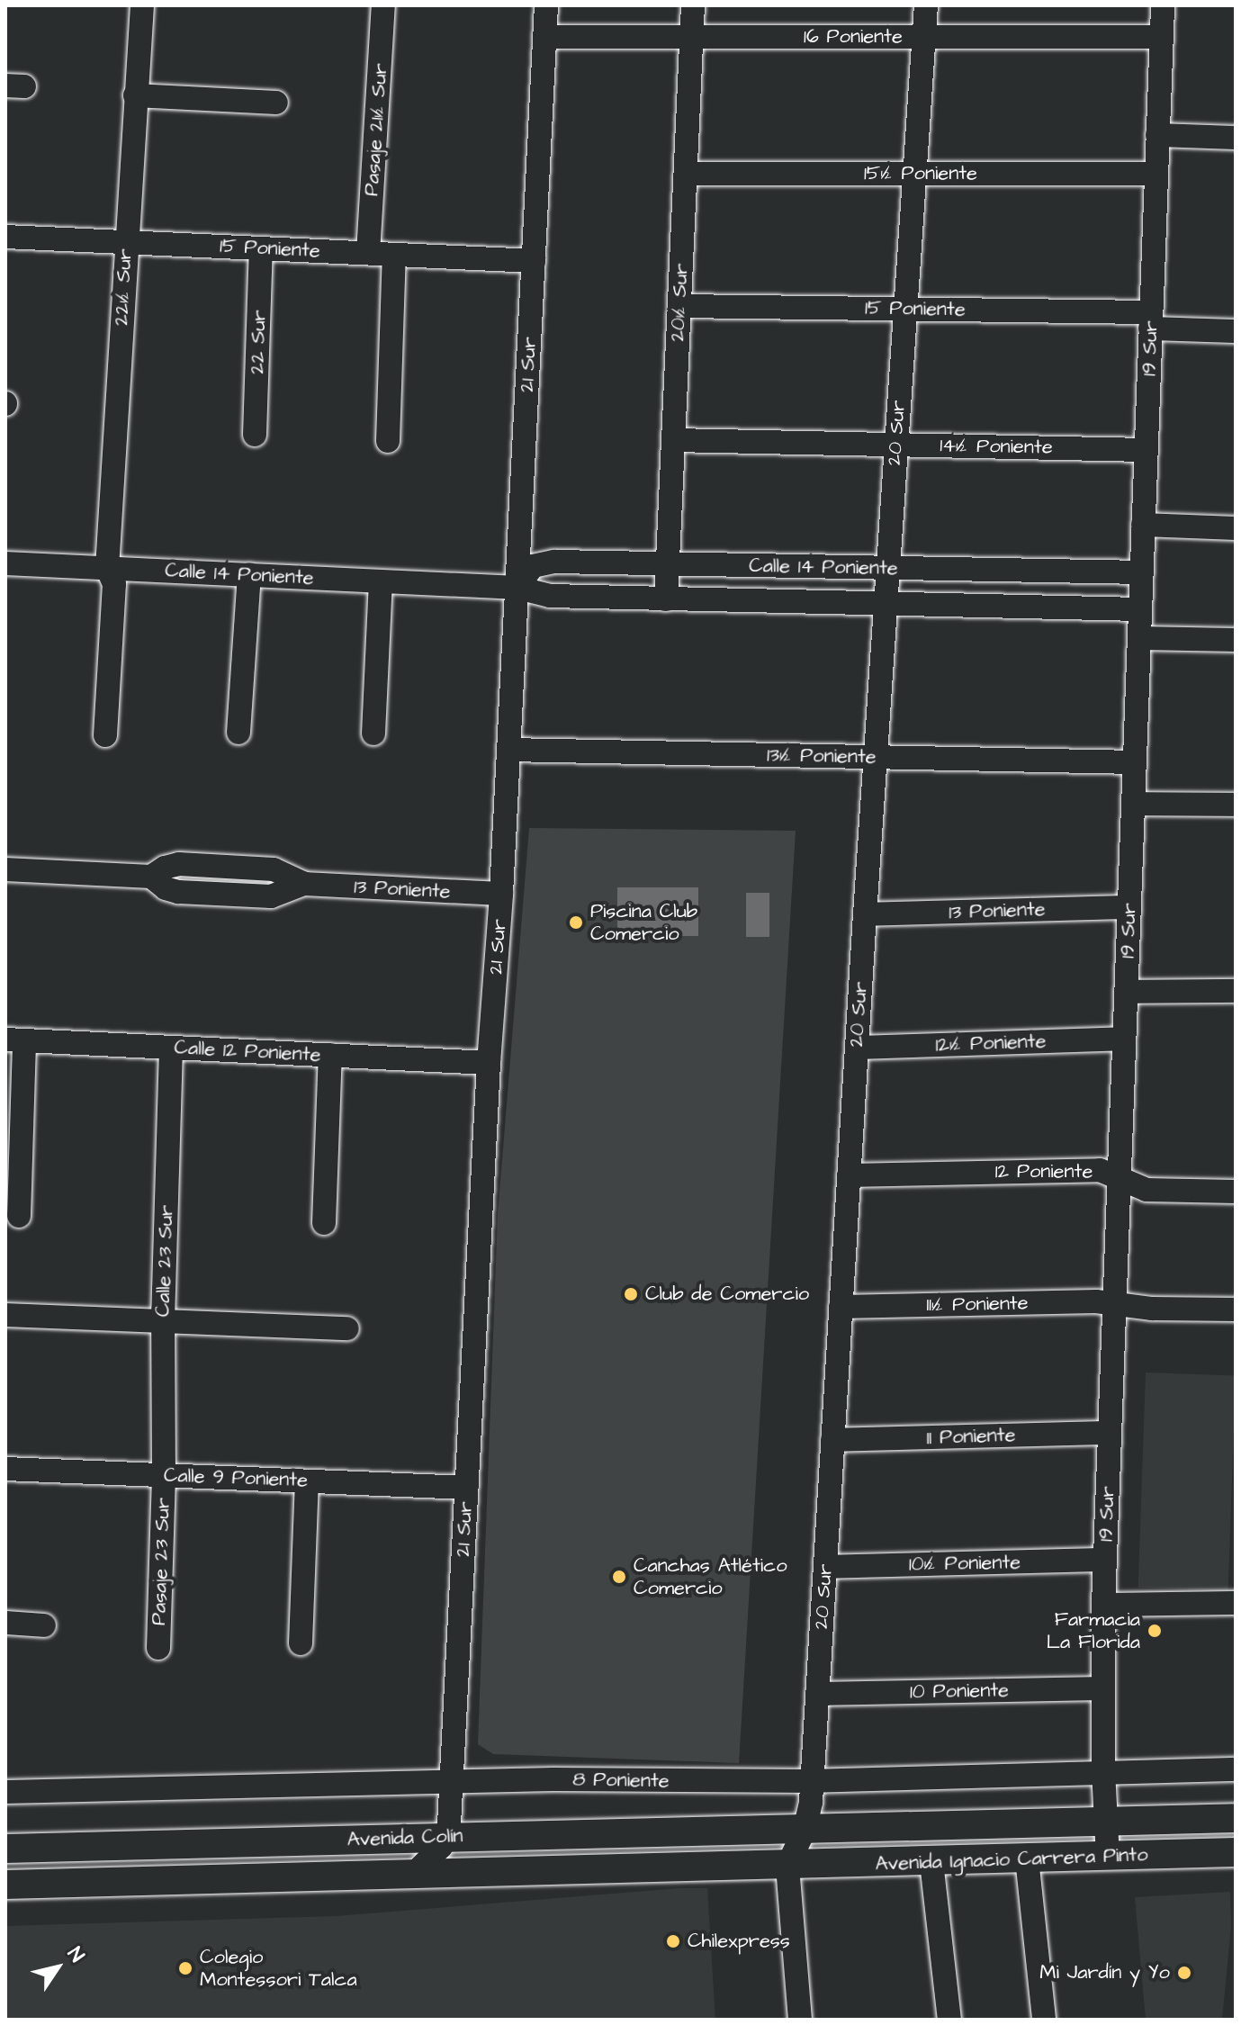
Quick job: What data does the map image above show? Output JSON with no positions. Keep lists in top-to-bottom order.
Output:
{
  "streets": {
    "main road": ["Avenida Colín", "Avenida Ignacio Carrera Pinto"],
    "street": [
      "16 Poniente",
      "Pasaje 21½ Sur",
      "15½ Poniente",
      "15 Poniente",
      "22½ Sur",
      "20½ Sur",
      "22 Sur",
      "19 Sur",
      "21 Sur",
      "20 Sur",
      "14½ Poniente",
      "Calle 14 Poniente",
      "13½ Poniente",
      "13 Poniente",
      "12½ Poniente",
      "Calle 12 Poniente",
      "12 Poniente",
      "Calle 23 Sur",
      "11½ Poniente",
      "11 Poniente",
      "Calle 9 Poniente",
      "Pasaje 23 Sur",
      "10½ Poniente",
      "10 Poniente",
      "8 Poniente"
    ]
  },
  "crossings": [
    ["16 Poniente", "20½ Sur"],
    ["16 Poniente", "19 Sur"],
    ["16 Poniente", "21 Sur"],
    ["16 Poniente", "20 Sur"],
    ["Pasaje 21½ Sur", "15 Poniente"],
    ["15½ Poniente", "20½ Sur"],
    ["15½ Poniente", "19 Sur"],
    ["15½ Poniente", "20 Sur"],
    ["15 Poniente", "22½ Sur"],
    ["15 Poniente", "20½ Sur"],
    ["15 Poniente", "22 Sur"],
    ["15 Poniente", "19 Sur"],
    ["15 Poniente", "21 Sur"],
    ["15 Poniente", "20 Sur"],
    ["22½ Sur", "Calle 14 Poniente"],
    ["20½ Sur", "14½ Poniente"],
    ["20½ Sur", "Calle 14 Poniente"],
    ["19 Sur", "14½ Poniente"],
    ["19 Sur", "Calle 14 Poniente"],
    ["19 Sur", "13½ Poniente"],
    ["19 Sur", "13 Poniente"],
    ["19 Sur", "12½ Poniente"],
    ["19 Sur", "12 Poniente"],
    ["19 Sur", "11½ Poniente"],
    ["19 Sur", "11 Poniente"],
    ["19 Sur", "10½ Poniente"],
    ["19 Sur", "10 Poniente"],
    ["19 Sur", "8 Poniente"],
    ["19 Sur", "Avenida Ignacio Carrera Pinto"],
    ["21 Sur", "Calle 14 Poniente"],
    ["21 Sur", "13½ Poniente"],
    ["21 Sur", "13 Poniente"],
    ["21 Sur", "Calle 12 Poniente"],
    ["21 Sur", "Calle 9 Poniente"],
    ["21 Sur", "8 Poniente"],
    ["21 Sur", "Avenida Colín"],
    ["20 Sur", "14½ Poniente"],
    ["20 Sur", "Calle 14 Poniente"],
    ["20 Sur", "13½ Poniente"],
    ["20 Sur", "13 Poniente"],
    ["20 Sur", "12½ Poniente"],
    ["20 Sur", "12 Poniente"],
    ["20 Sur", "11½ Poniente"],
    ["20 Sur", "11 Poniente"],
    ["20 Sur", "10½ Poniente"],
    ["20 Sur", "10 Poniente"],
    ["20 Sur", "8 Poniente"],
    ["20 Sur", "Avenida Colín"],
    ["20 Sur", "Avenida Ignacio Carrera Pinto"],
    ["Calle 12 Poniente", "Calle 23 Sur"],
    ["Calle 23 Sur", "Calle 9 Poniente"],
    ["Calle 23 Sur", "Pasaje 23 Sur"],
    ["Calle 9 Poniente", "Pasaje 23 Sur"],
    ["Avenida Colín", "Avenida Ignacio Carrera Pinto"]
  ],
  "places": [
    "Piscina Club Comercio",
    "Club de Comercio",
    "Canchas Atlético Comercio",
    "Farmacia La Florida",
    "Chilexpress",
    "Colegio Montessori Talca",
    "Mi Jardín y Yo"
  ],
  "north": "top right"
}
